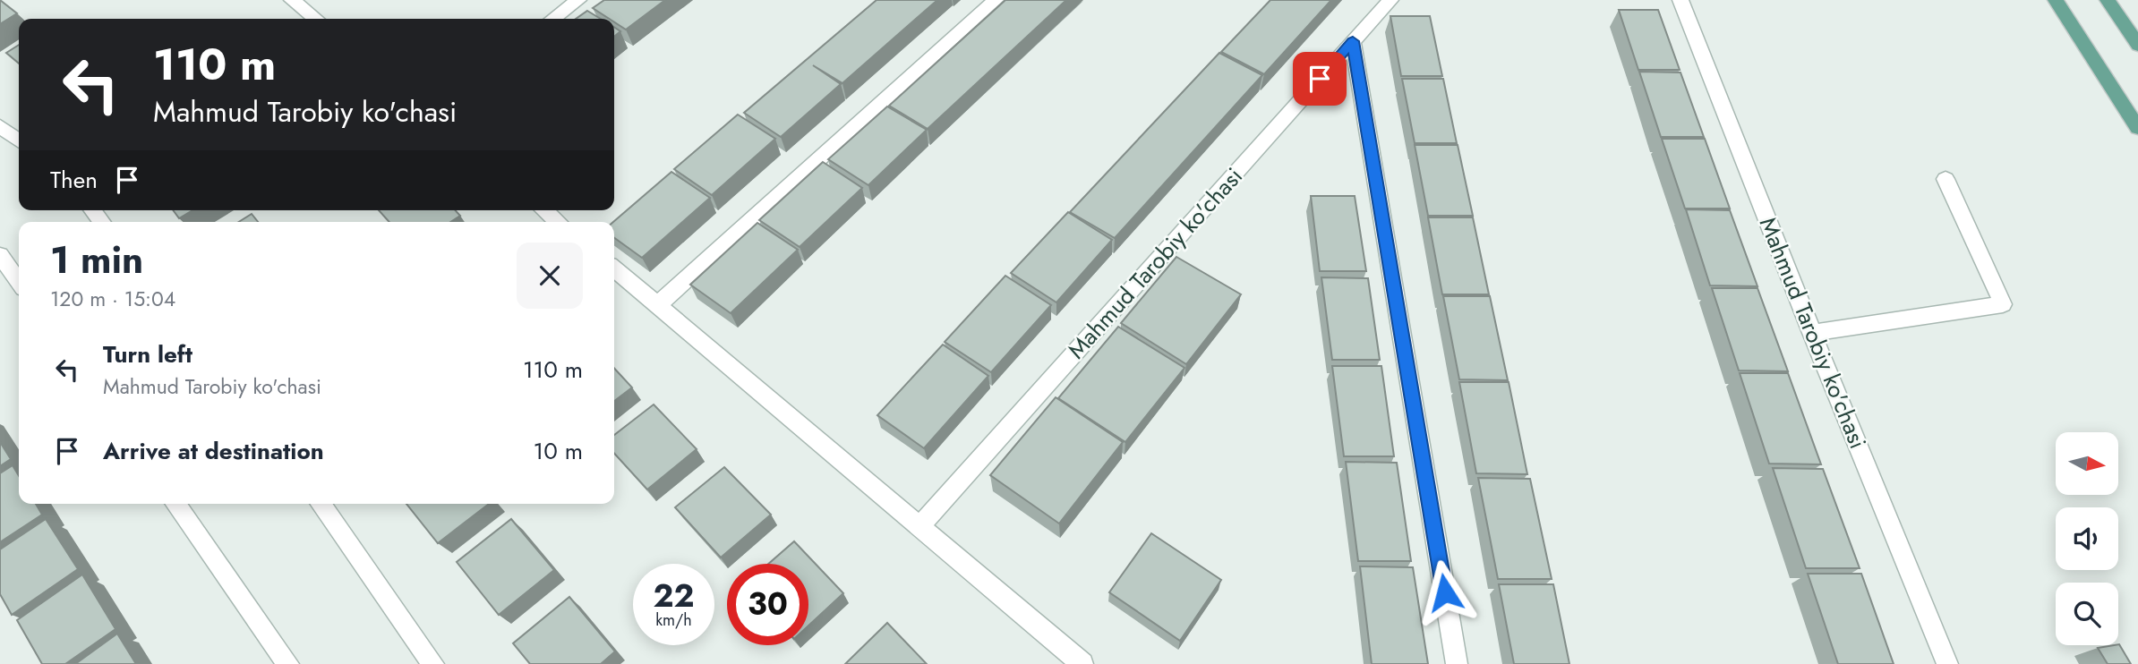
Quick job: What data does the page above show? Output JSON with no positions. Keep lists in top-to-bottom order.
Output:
{
  "streets": {
    "street": ["Mahmud Tarobiy ko'chasi"]
  },
  "north": "right",
  "page": {
    "turn": ["110 m", "Mahmud Tarobiy ko'chasi"],
    "then": "Then",
    "heading": ["1 min", "120 m · 15:04"],
    "list": [
      {
        "name": "Turn left",
        "note": "Mahmud Tarobiy ko'chasi",
        "value": "110 m"
      },
      {
        "name": "Arrive at destination",
        "value": "10 m"
      }
    ],
    "speed": "22 km/h",
    "limit": "30"
  }
}
